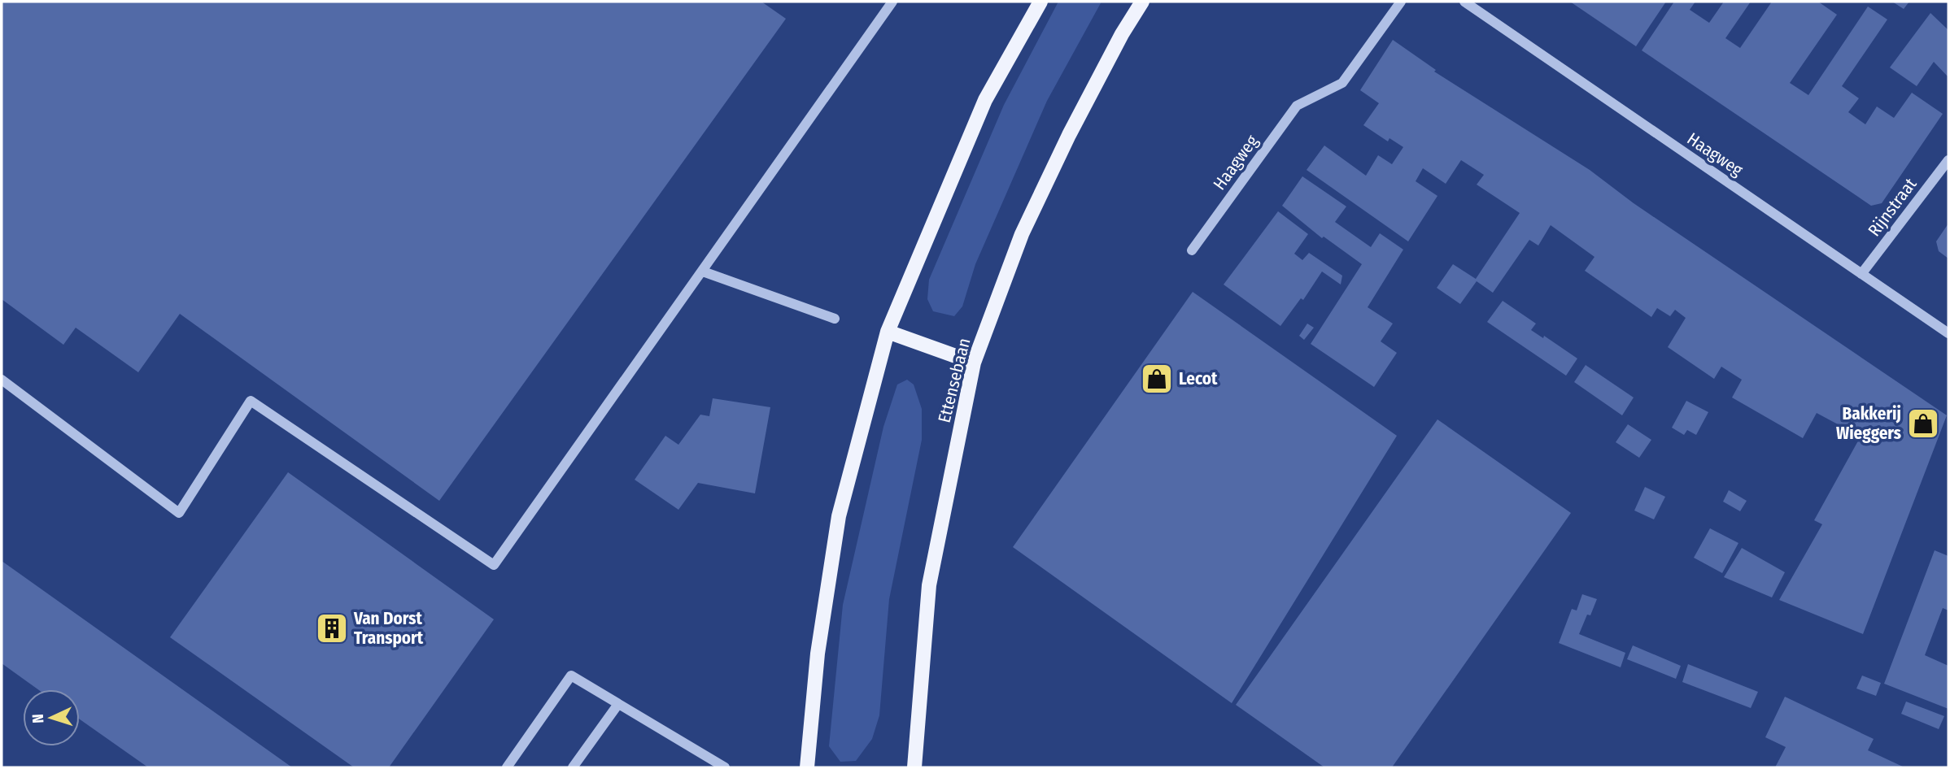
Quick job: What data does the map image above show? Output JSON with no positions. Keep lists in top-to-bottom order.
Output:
{
  "streets": {
    "main road": ["Ettensebaan"],
    "street": ["Haagweg", "Rijnstraat"]
  },
  "crossings": [
    ["Haagweg", "Rijnstraat"]
  ],
  "places": {
    "shop": ["Lecot", "Bakkerij Wieggers"],
    "building": ["Van Dorst Transport"]
  },
  "north": "left"
}
